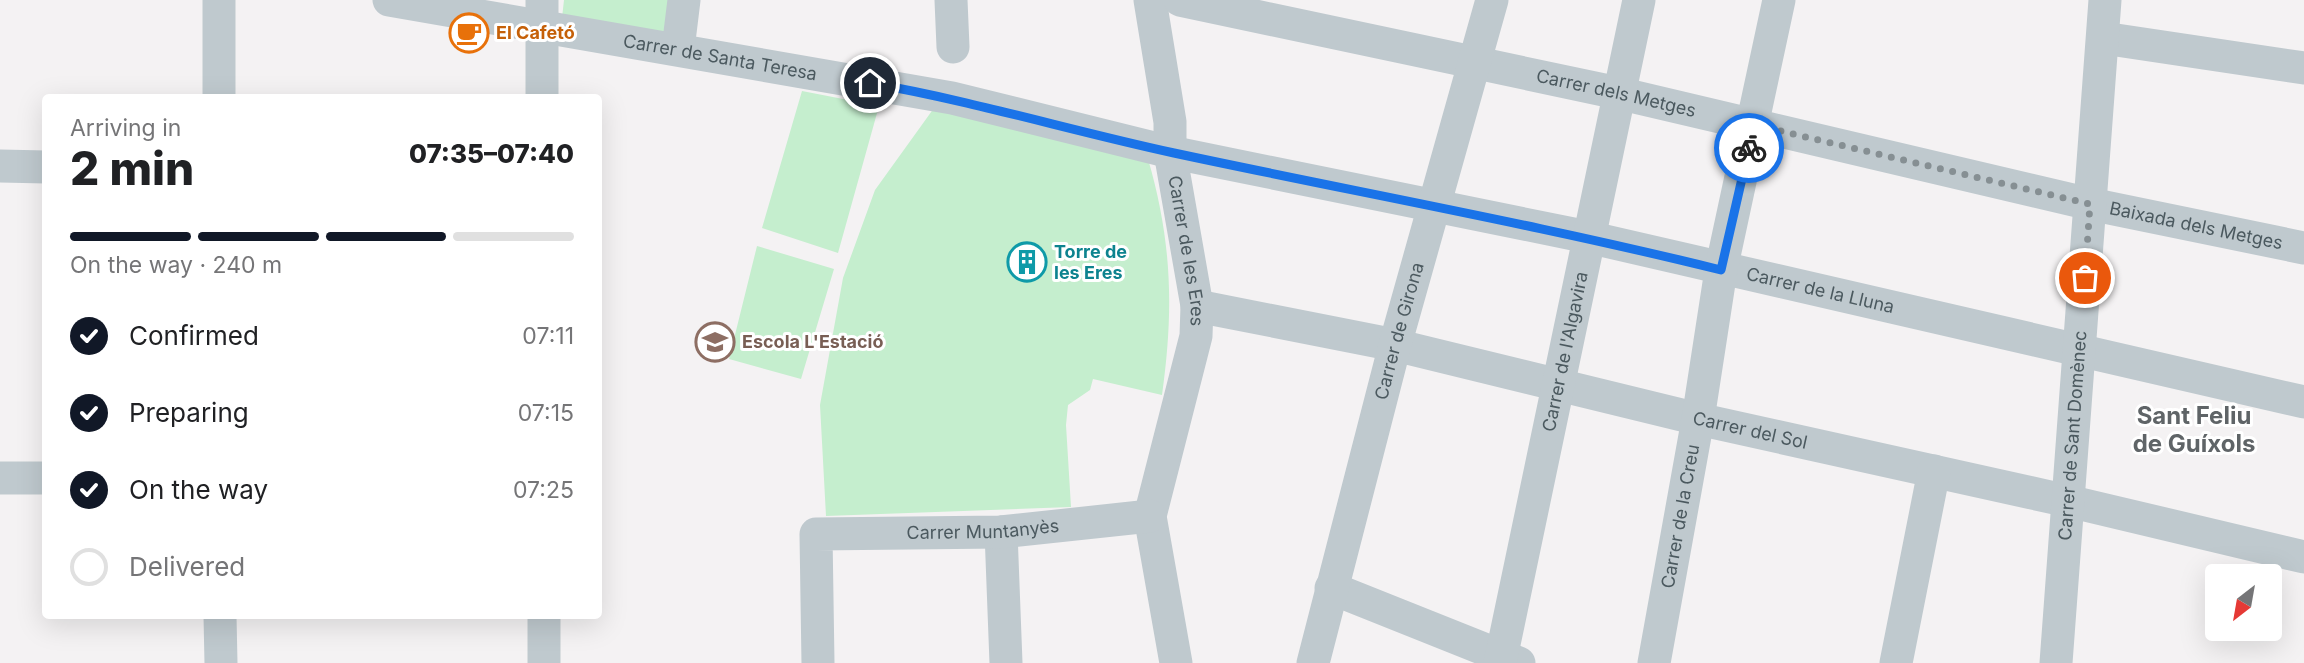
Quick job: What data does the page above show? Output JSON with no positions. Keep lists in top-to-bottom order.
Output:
{
  "streets": {
    "street": [
      "Carrer de Santa Teresa",
      "Carrer dels Metges",
      "Baixada dels Metges",
      "Carrer de les Eres",
      "Carrer de la Lluna",
      "Carrer de Girona",
      "Carrer de l'Algavira",
      "Carrer del Sol",
      "Carrer de Sant Domènec",
      "Carrer de la Creu",
      "Carrer Muntanyès"
    ]
  },
  "crossings": [
    ["Carrer de Santa Teresa", "Carrer de les Eres"],
    ["Carrer de Santa Teresa", "Carrer de la Lluna"],
    ["Carrer dels Metges", "Baixada dels Metges"],
    ["Carrer dels Metges", "Carrer de Girona"],
    ["Carrer dels Metges", "Carrer de l'Algavira"],
    ["Carrer dels Metges", "Carrer de Sant Domènec"],
    ["Carrer dels Metges", "Carrer de la Creu"],
    ["Baixada dels Metges", "Carrer de Sant Domènec"],
    ["Carrer de les Eres", "Carrer de la Lluna"],
    ["Carrer de les Eres", "Carrer del Sol"],
    ["Carrer de les Eres", "Carrer Muntanyès"],
    ["Carrer de la Lluna", "Carrer de Girona"],
    ["Carrer de la Lluna", "Carrer de l'Algavira"],
    ["Carrer de la Lluna", "Carrer de Sant Domènec"],
    ["Carrer de la Lluna", "Carrer de la Creu"],
    ["Carrer de Girona", "Carrer del Sol"],
    ["Carrer de l'Algavira", "Carrer del Sol"],
    ["Carrer del Sol", "Carrer de Sant Domènec"],
    ["Carrer del Sol", "Carrer de la Creu"]
  ],
  "districts": ["Sant Feliu de Guíxols"],
  "places": {
    "cafe": ["El Cafetó"],
    "building": ["Torre de les Eres"],
    "school or university": ["Escola L'Estació"]
  },
  "north": "bottom left",
  "page": {
    "heading": ["2 min", "Arriving in", "07:35–07:40"],
    "bar": "On the way · 240 m",
    "list": [
      ["Confirmed", "07:11"],
      ["Preparing", "07:15"],
      ["On the way", "07:25"],
      "Delivered"
    ]
  }
}
